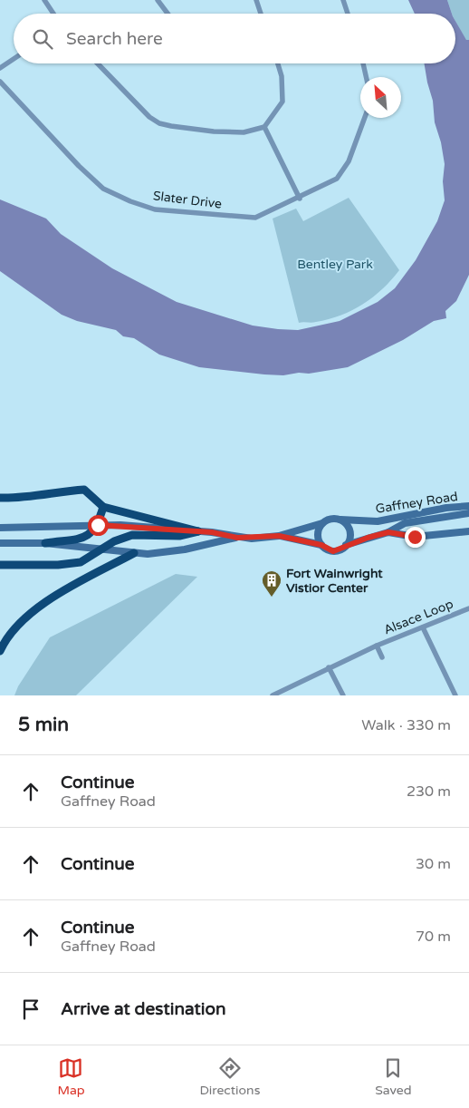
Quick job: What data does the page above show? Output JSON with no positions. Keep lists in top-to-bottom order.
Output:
{
  "streets": {
    "main road": ["Gaffney Road"],
    "street": ["Slater Drive", "Alsace Loop"]
  },
  "parks": ["Bentley Park"],
  "places": {
    "building": ["Fort Wainwright Vistior Center"]
  },
  "north": "top left",
  "page": {
    "search": "Search here",
    "heading": ["5 min", "Walk · 330 m"],
    "list": [
      ["Continue", "Gaffney Road", "230 m"],
      ["Continue", "30 m"],
      ["Continue", "Gaffney Road", "70 m"],
      "Arrive at destination"
    ],
    "nav": ["Map", "Directions", "Saved"]
  }
}
